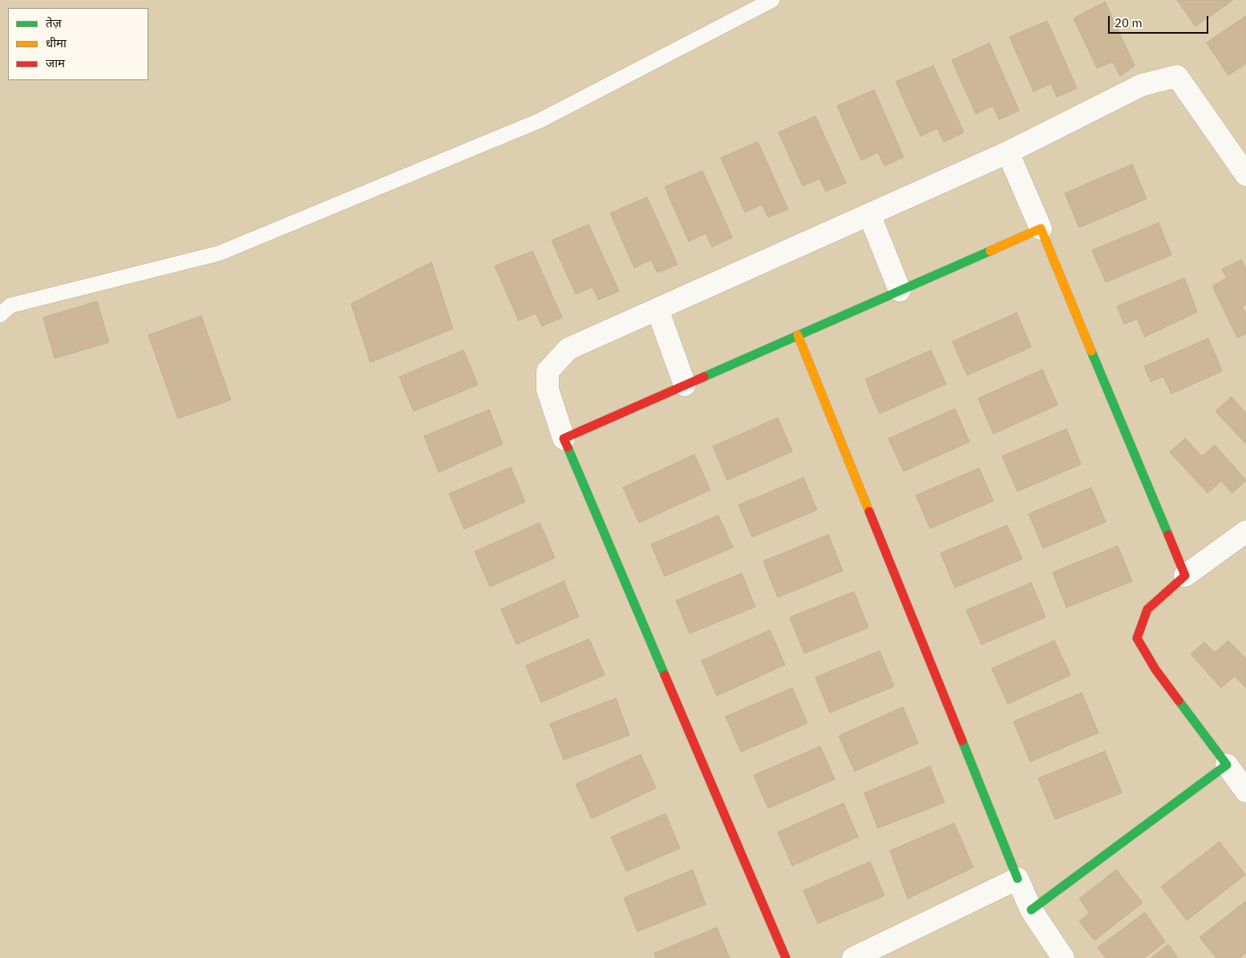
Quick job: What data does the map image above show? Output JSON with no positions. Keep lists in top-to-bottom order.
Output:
{
  "legend": ["तेज़", "धीमा", "जाम"],
  "scale_bar": "20 m"
}
